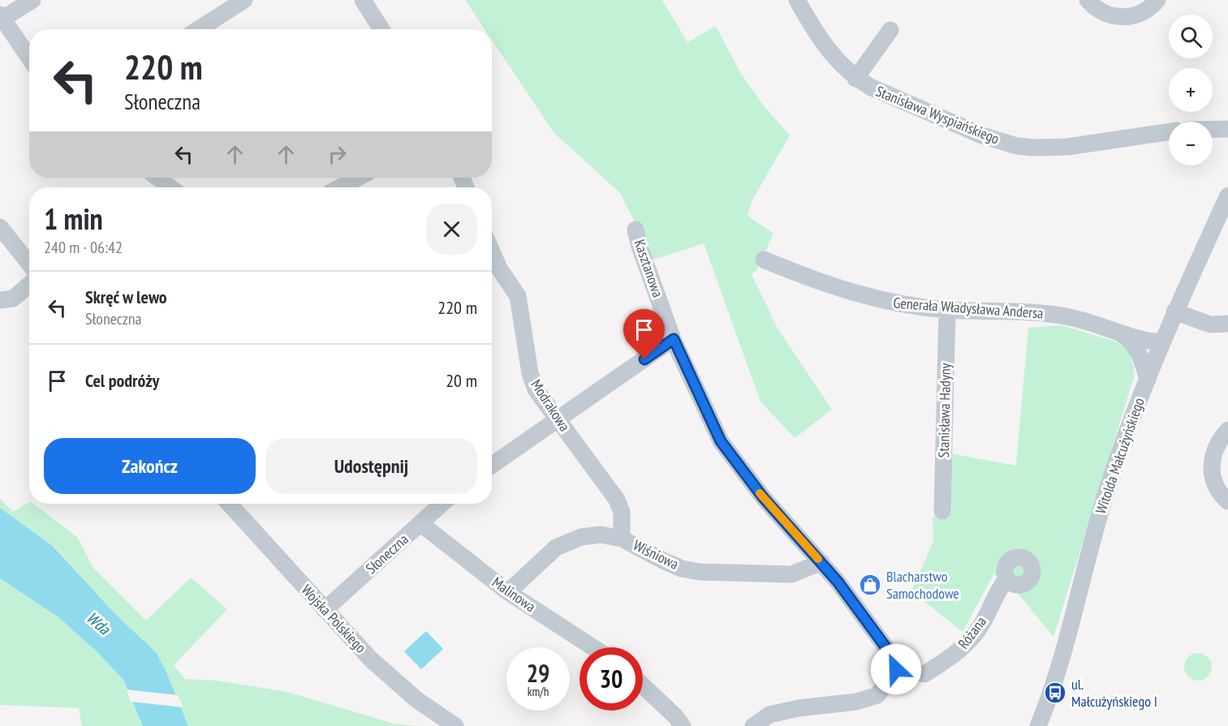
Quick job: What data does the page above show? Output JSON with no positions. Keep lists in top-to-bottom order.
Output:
{
  "streets": {
    "street": [
      "Stanisława Wyspiańskiego",
      "Kasztanowa",
      "Generała Władysława Andersa",
      "Modrakowa",
      "Stanisława Hadyny",
      "Witolda Małcużyńskiego",
      "Słoneczna",
      "Wiśniowa",
      "Malinowa",
      "Wojska Polskiego",
      "Różana"
    ]
  },
  "crossings": [
    ["Kasztanowa", "Wiśniowa"],
    ["Kasztanowa", "Różana"],
    ["Generała Władysława Andersa", "Stanisława Hadyny"],
    ["Generała Władysława Andersa", "Witolda Małcużyńskiego"],
    ["Modrakowa", "Wiśniowa"],
    ["Słoneczna", "Malinowa"],
    ["Słoneczna", "Wojska Polskiego"],
    ["Wiśniowa", "Malinowa"]
  ],
  "water": ["Wda"],
  "places": {
    "shop": ["Blacharstwo Samochodowe"],
    "bus stop": ["ul. Małcużyńskiego I"]
  },
  "page": {
    "map_buttons": ["+", "−"],
    "turn": ["220 m", "Słoneczna"],
    "heading": ["1 min", "240 m · 06:42"],
    "list": [
      {
        "name": "Skręć w lewo",
        "note": "Słoneczna",
        "value": "220 m"
      },
      {
        "name": "Cel podróży",
        "value": "20 m"
      }
    ],
    "buttons": ["Zakończ", "Udostępnij"],
    "speed": "29 km/h",
    "limit": "30"
  }
}
